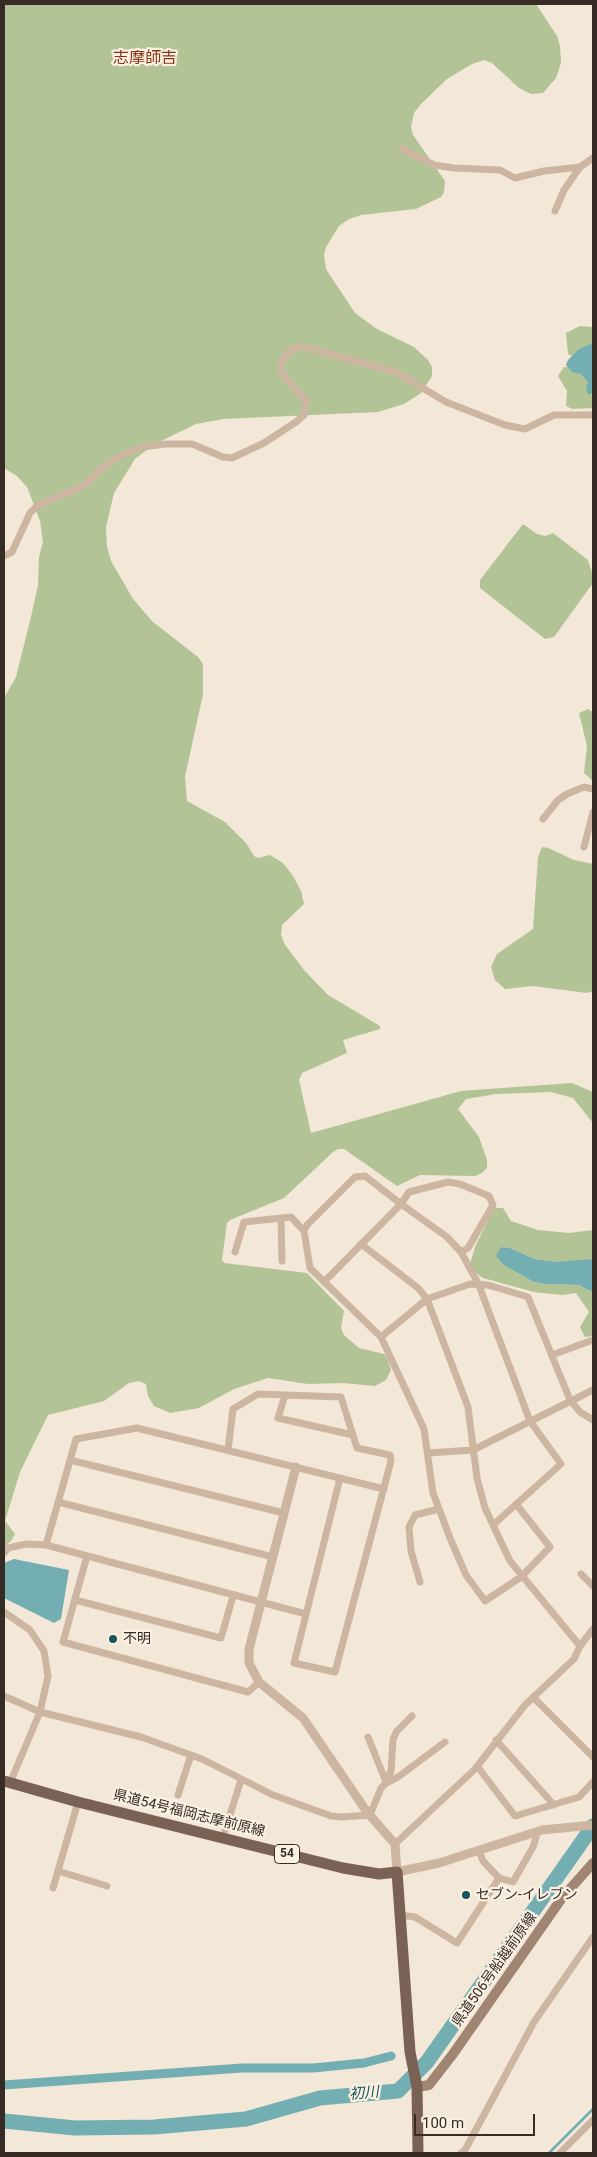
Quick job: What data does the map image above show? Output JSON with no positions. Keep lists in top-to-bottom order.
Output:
{
  "streets": {
    "main road": ["県道54号福岡志摩前原線", "54", "県道506号船越前原線"]
  },
  "districts": ["志摩師吉"],
  "water": ["初川"],
  "places": ["不明", "セブン-イレブン"],
  "scale_bar": "100 m"
}
